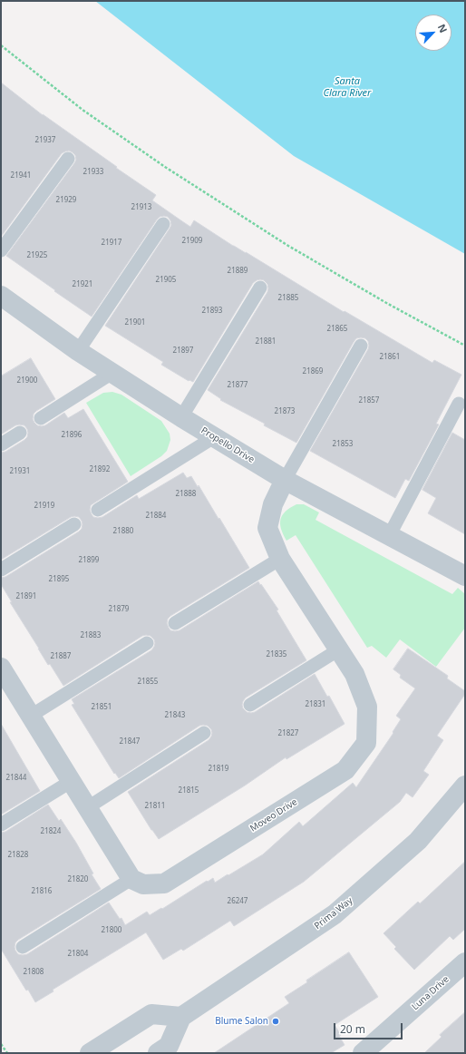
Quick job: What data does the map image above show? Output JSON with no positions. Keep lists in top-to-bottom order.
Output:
{
  "streets": {
    "street": [
      "Propello Drive",
      "Moveo Drive",
      "Prima Way",
      "Luna Drive"
    ]
  },
  "crossings": [
    ["Propello Drive", "Moveo Drive"]
  ],
  "water": ["Santa Clara River"],
  "places": ["Blume Salon"],
  "house_numbers": [
    "21937",
    "21933",
    "21941",
    "21929",
    "21913",
    "21909",
    "21917",
    "21925",
    "21889",
    "21905",
    "21921",
    "21885",
    "21893",
    "21901",
    "21865",
    "21881",
    "21897",
    "21861",
    "21869",
    "21900",
    "21877",
    "21857",
    "21873",
    "21896",
    "21853",
    "21892",
    "21931",
    "21888",
    "21919",
    "21884",
    "21880",
    "21899",
    "21895",
    "21891",
    "21879",
    "21883",
    "21835",
    "21887",
    "21855",
    "21831",
    "21851",
    "21843",
    "21827",
    "21847",
    "21819",
    "21844",
    "21815",
    "21811",
    "21824",
    "21828",
    "21820",
    "21816",
    "26247",
    "21800",
    "21804",
    "21808"
  ],
  "scale_bar": "20 m",
  "north": "top right"
}
